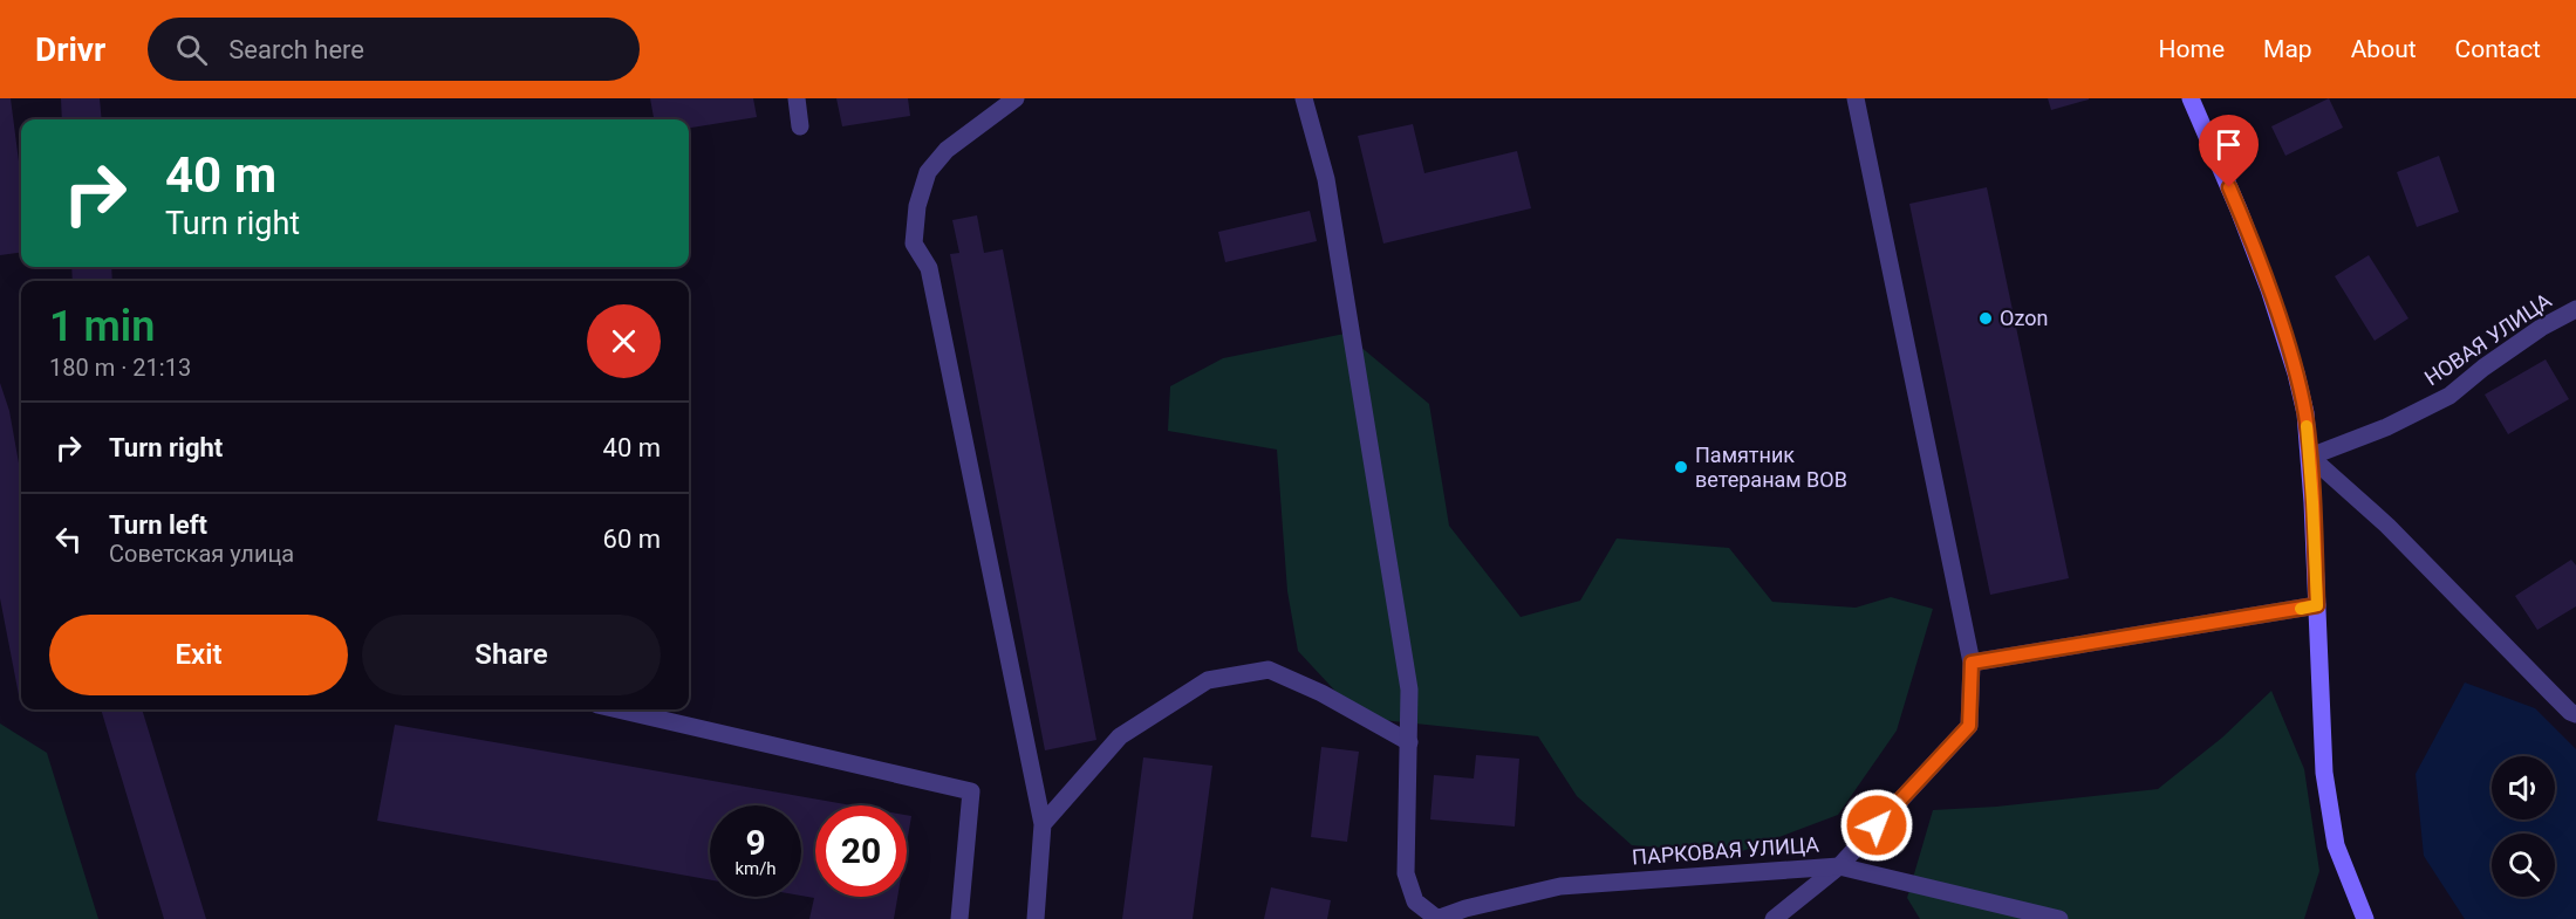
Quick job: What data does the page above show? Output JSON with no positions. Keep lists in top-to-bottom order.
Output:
{
  "streets": {
    "street": ["НОВАЯ УЛИЦА", "ПАРКОВАЯ УЛИЦА"]
  },
  "places": ["Ozon", "Памятник ветеранам ВОВ"],
  "page": {
    "header": "Drivr",
    "search": "Search here",
    "nav": [
      "Home",
      "Map",
      "About",
      "Contact"
    ],
    "turn": ["40 m", "Turn right"],
    "heading": ["1 min", "180 m · 21:13"],
    "list": [
      {
        "name": "Turn right",
        "value": "40 m"
      },
      {
        "name": "Turn left",
        "note": "Советская улица",
        "value": "60 m"
      }
    ],
    "buttons": ["Exit", "Share"],
    "speed": "9 km/h",
    "limit": "20"
  }
}
